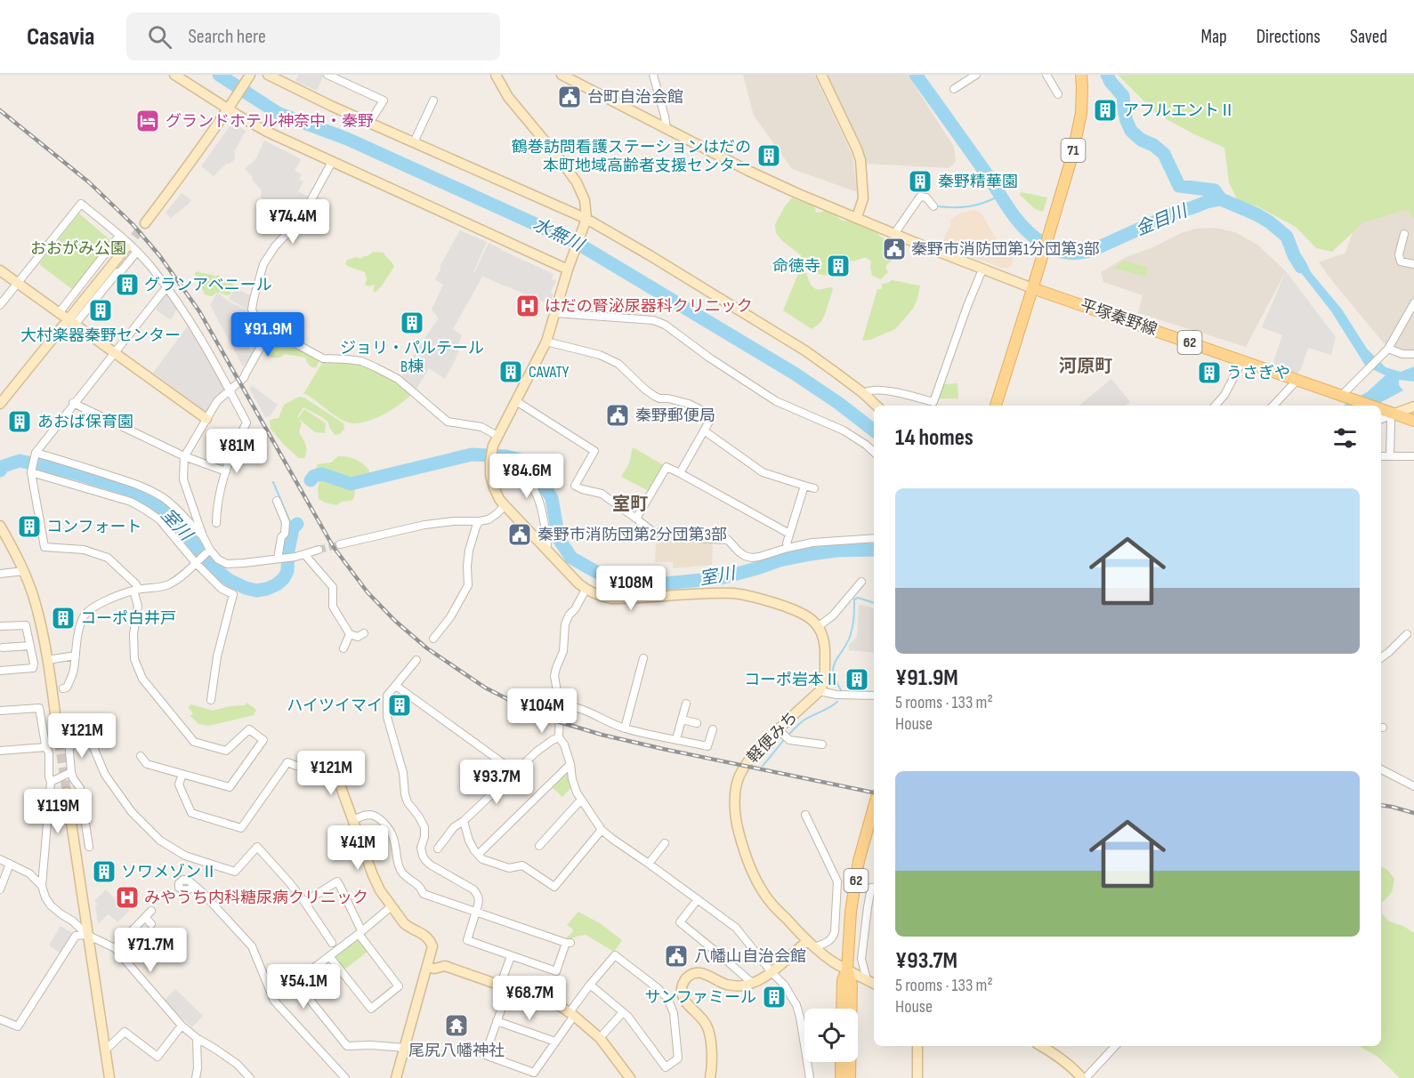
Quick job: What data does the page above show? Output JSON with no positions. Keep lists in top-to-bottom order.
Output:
{
  "streets": {
    "main road": ["71", "平塚秦野線", "62"],
    "street": ["軽便みち"]
  },
  "crossings": [
    ["71", "平塚秦野線"],
    ["62", "軽便みち"]
  ],
  "districts": ["河原町", "室町"],
  "water": ["金目川", "水無川", "室川"],
  "parks": ["おおがみ公園"],
  "places": {
    "public building": [
      "台町自治会館",
      "秦野市消防団第1分団第3部",
      "秦野郵便局",
      "秦野市消防団第2分団第3部",
      "八幡山自治会館"
    ],
    "building": [
      "アフルエントⅡ",
      "鶴巻訪問看護ステーションはだの 本町地域高齢者支援センター",
      "秦野精華園",
      "命徳寺",
      "グランアベニール",
      "大村楽器秦野センター",
      "ジョリ・パルテール B棟",
      "CAVATY",
      "うさぎや",
      "あおば保育園",
      "コンフォート",
      "コーポ白井戸",
      "コーポ岩本Ⅱ",
      "ハイツイマイ",
      "ソワメゾンⅡ",
      "サンファミール"
    ],
    "hotel": ["グランドホテル神奈中・秦野"],
    "hospital": ["はだの腎泌尿器科クリニック", "みやうち内科糖尿病クリニック"],
    "temple": ["尾尻八幡神社"]
  },
  "page": {
    "header": "Casavia",
    "search": "Search here",
    "nav": ["Map", "Directions", "Saved"],
    "price": [
      "¥74.4M",
      "¥91.9M",
      "¥81M",
      "¥84.6M",
      "¥108M",
      "¥104M",
      "¥121M",
      "¥121M",
      "¥93.7M",
      "¥119M",
      "¥41M",
      "¥71.7M",
      "¥54.1M",
      "¥68.7M"
    ],
    "heading": "14 homes",
    "list": [
      {
        "name": "¥91.9M",
        "note": "5 rooms · 133 m² · House"
      },
      {
        "name": "¥93.7M",
        "note": "5 rooms · 133 m² · House"
      }
    ]
  }
}
